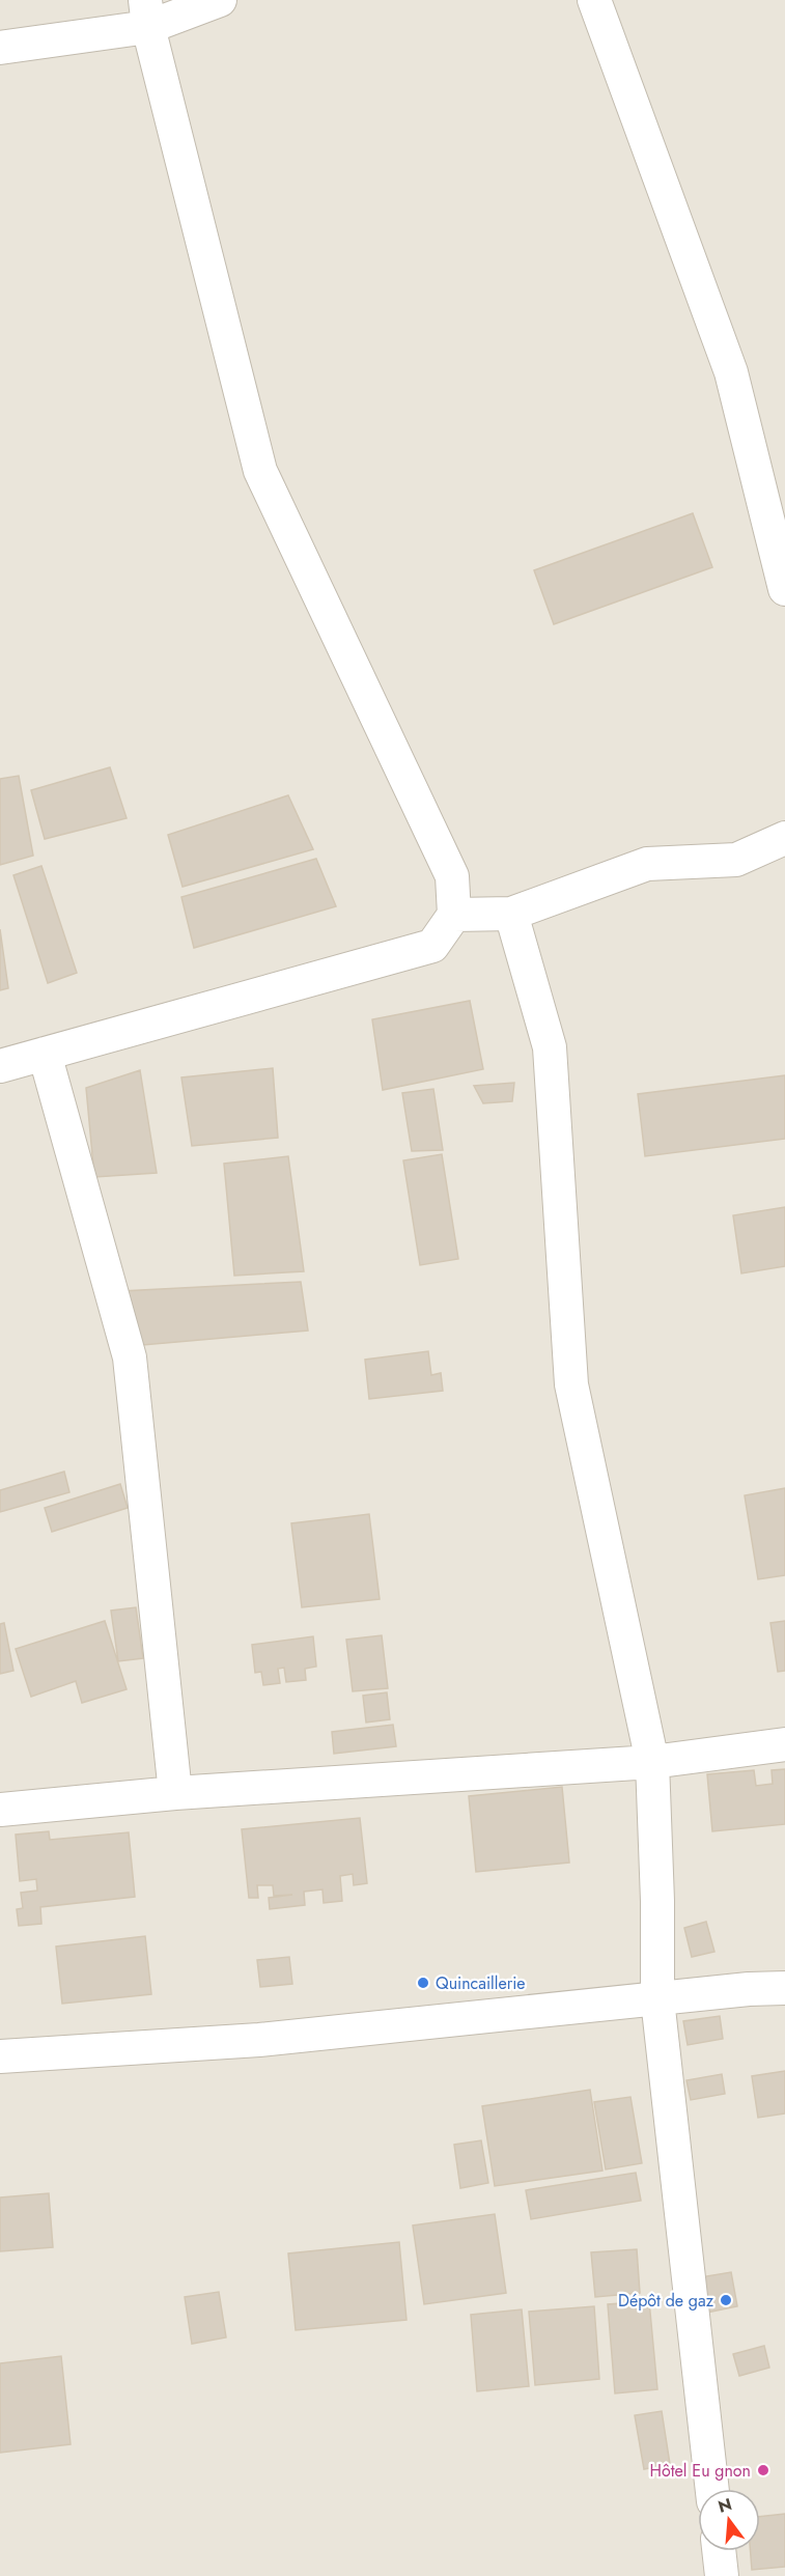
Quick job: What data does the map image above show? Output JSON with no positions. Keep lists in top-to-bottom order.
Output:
{
  "places": ["Quincaillerie", "Dépôt de gaz", "Hôtel Eu gnon"],
  "north": "top"
}
